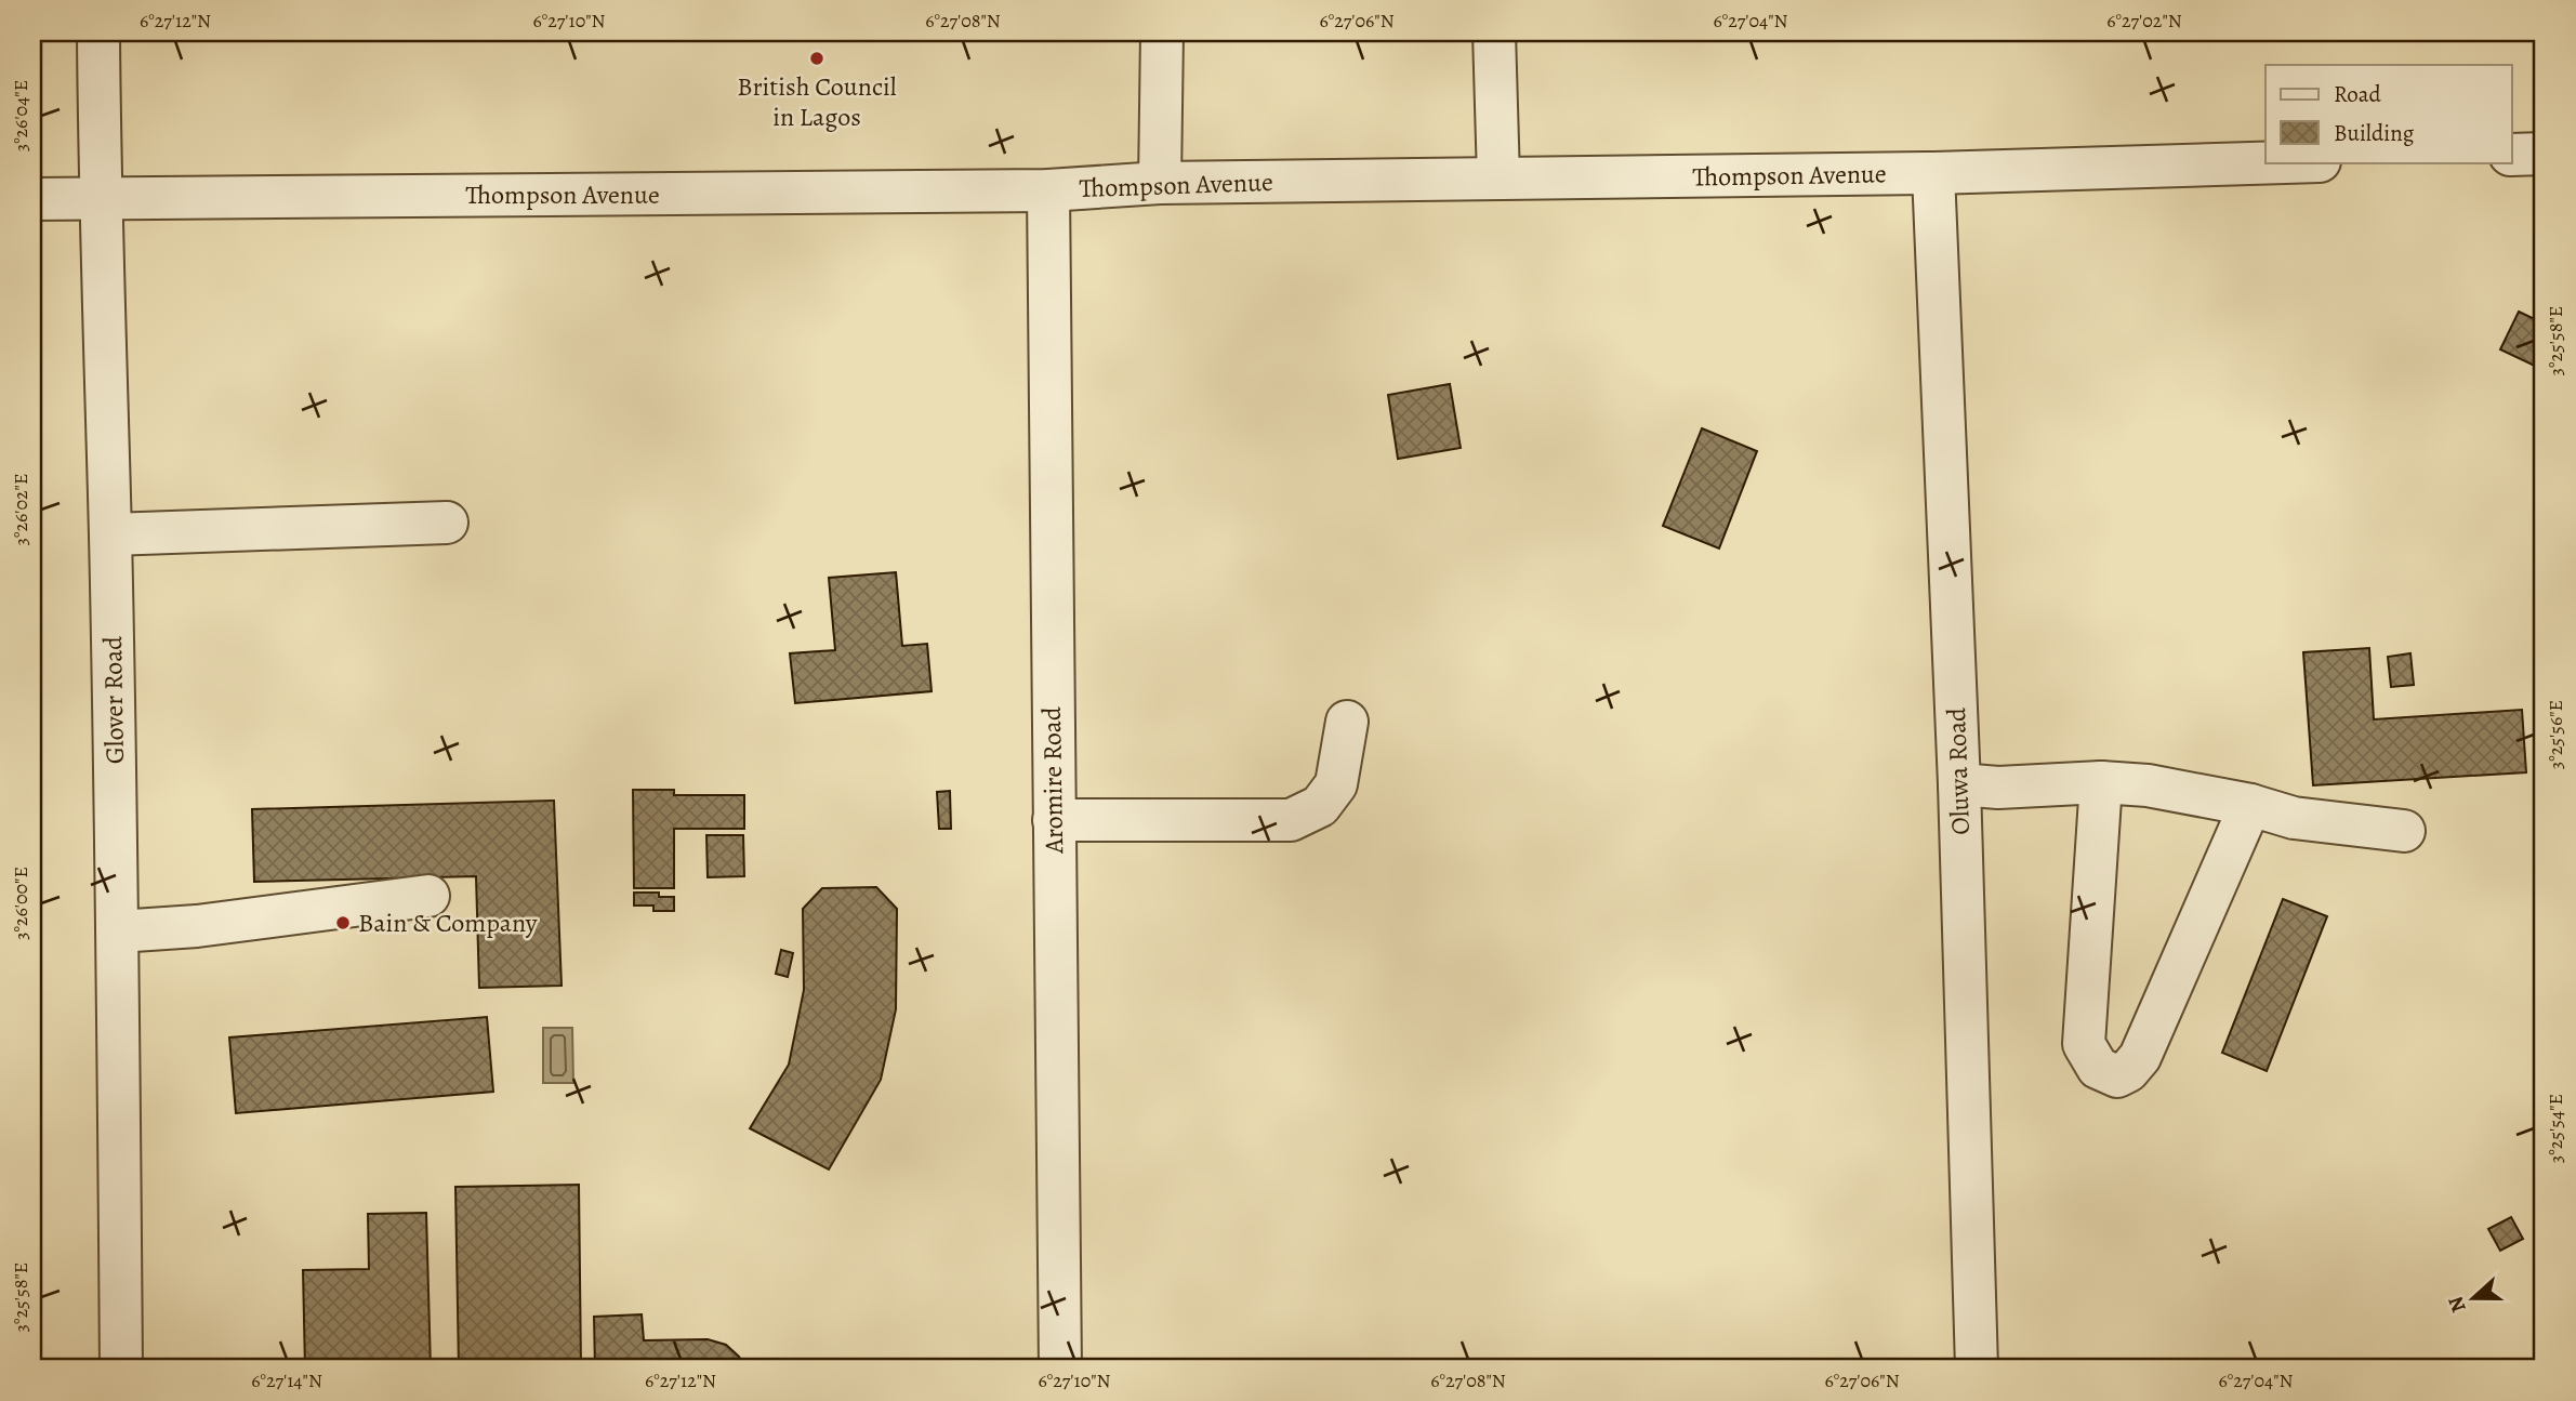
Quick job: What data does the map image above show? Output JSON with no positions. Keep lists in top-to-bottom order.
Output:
{
  "streets": {
    "street": [
      "Thompson Avenue",
      "Glover Road",
      "Oluwa Road",
      "Aromire Road"
    ]
  },
  "crossings": [
    ["Thompson Avenue", "Glover Road"],
    ["Thompson Avenue", "Oluwa Road"],
    ["Thompson Avenue", "Aromire Road"]
  ],
  "places": ["British Council in Lagos", "Bain & Company"],
  "legend": ["Road", "Building"],
  "north": "left",
  "coordinates": [
    "6°27'12\"N",
    "6°27'10\"N",
    "6°27'08\"N",
    "6°27'06\"N",
    "6°27'04\"N",
    "6°27'02\"N",
    "3°26'04\"E",
    "3°25'58\"E",
    "3°26'02\"E",
    "3°25'56\"E",
    "3°26'00\"E",
    "3°25'54\"E",
    "6°27'14\"N"
  ]
}
